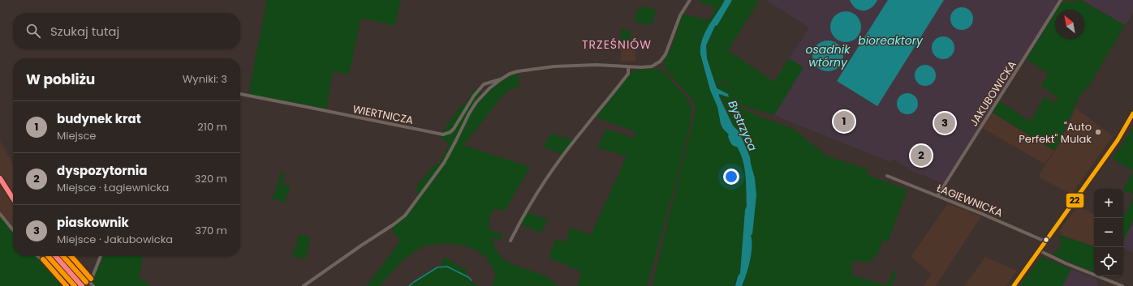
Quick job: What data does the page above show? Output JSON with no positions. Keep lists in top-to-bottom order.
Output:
{
  "streets": {
    "street": ["JAKUBOWICKA", "WIERTNICZA", "ŁAGIEWNICKA"]
  },
  "crossings": [
    ["JAKUBOWICKA", "ŁAGIEWNICKA"]
  ],
  "districts": ["TRZEŚNIÓW"],
  "water": ["bioreaktory", "osadnik wtórny", "Bystrzyca"],
  "places": ["\"Auto Perfekt\" Mulak"],
  "lines": ["transit line 22"],
  "north": "top left",
  "page": {
    "search": "Szukaj tutaj",
    "heading": ["W pobliżu", "Wyniki: 3"],
    "list": [
      {
        "mark": "1",
        "name": "budynek krat",
        "note": "Miejsce",
        "value": "210 m"
      },
      {
        "mark": "2",
        "name": "dyspozytornia",
        "note": "Miejsce · Łagiewnicka",
        "value": "320 m"
      },
      {
        "mark": "3",
        "name": "piaskownik",
        "note": "Miejsce · Jakubowicka",
        "value": "370 m"
      }
    ],
    "pins": ["1", "3", "2"],
    "map_buttons": ["+", "−"]
  }
}
